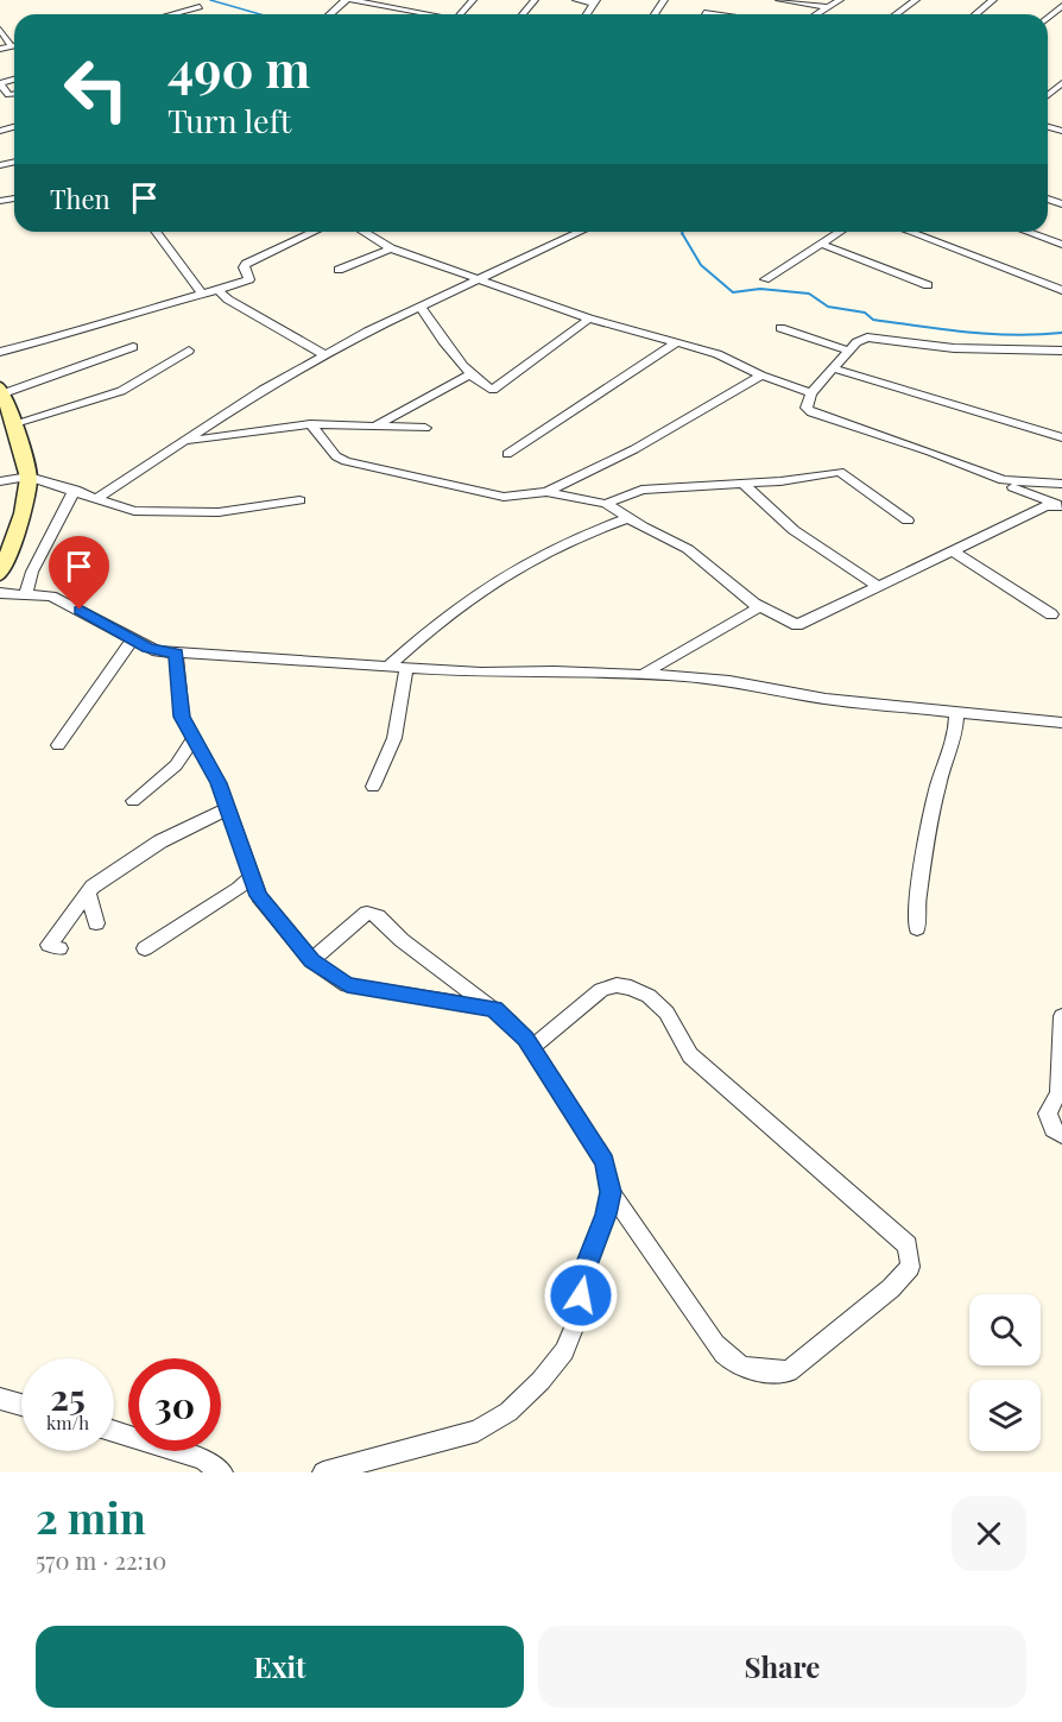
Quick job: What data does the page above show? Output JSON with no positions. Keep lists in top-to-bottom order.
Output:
{
  "page": {
    "turn": ["490 m", "Turn left"],
    "then": "Then",
    "speed": "25 km/h",
    "limit": "30",
    "heading": ["2 min", "570 m · 22:10"],
    "buttons": ["Exit", "Share"]
  }
}
